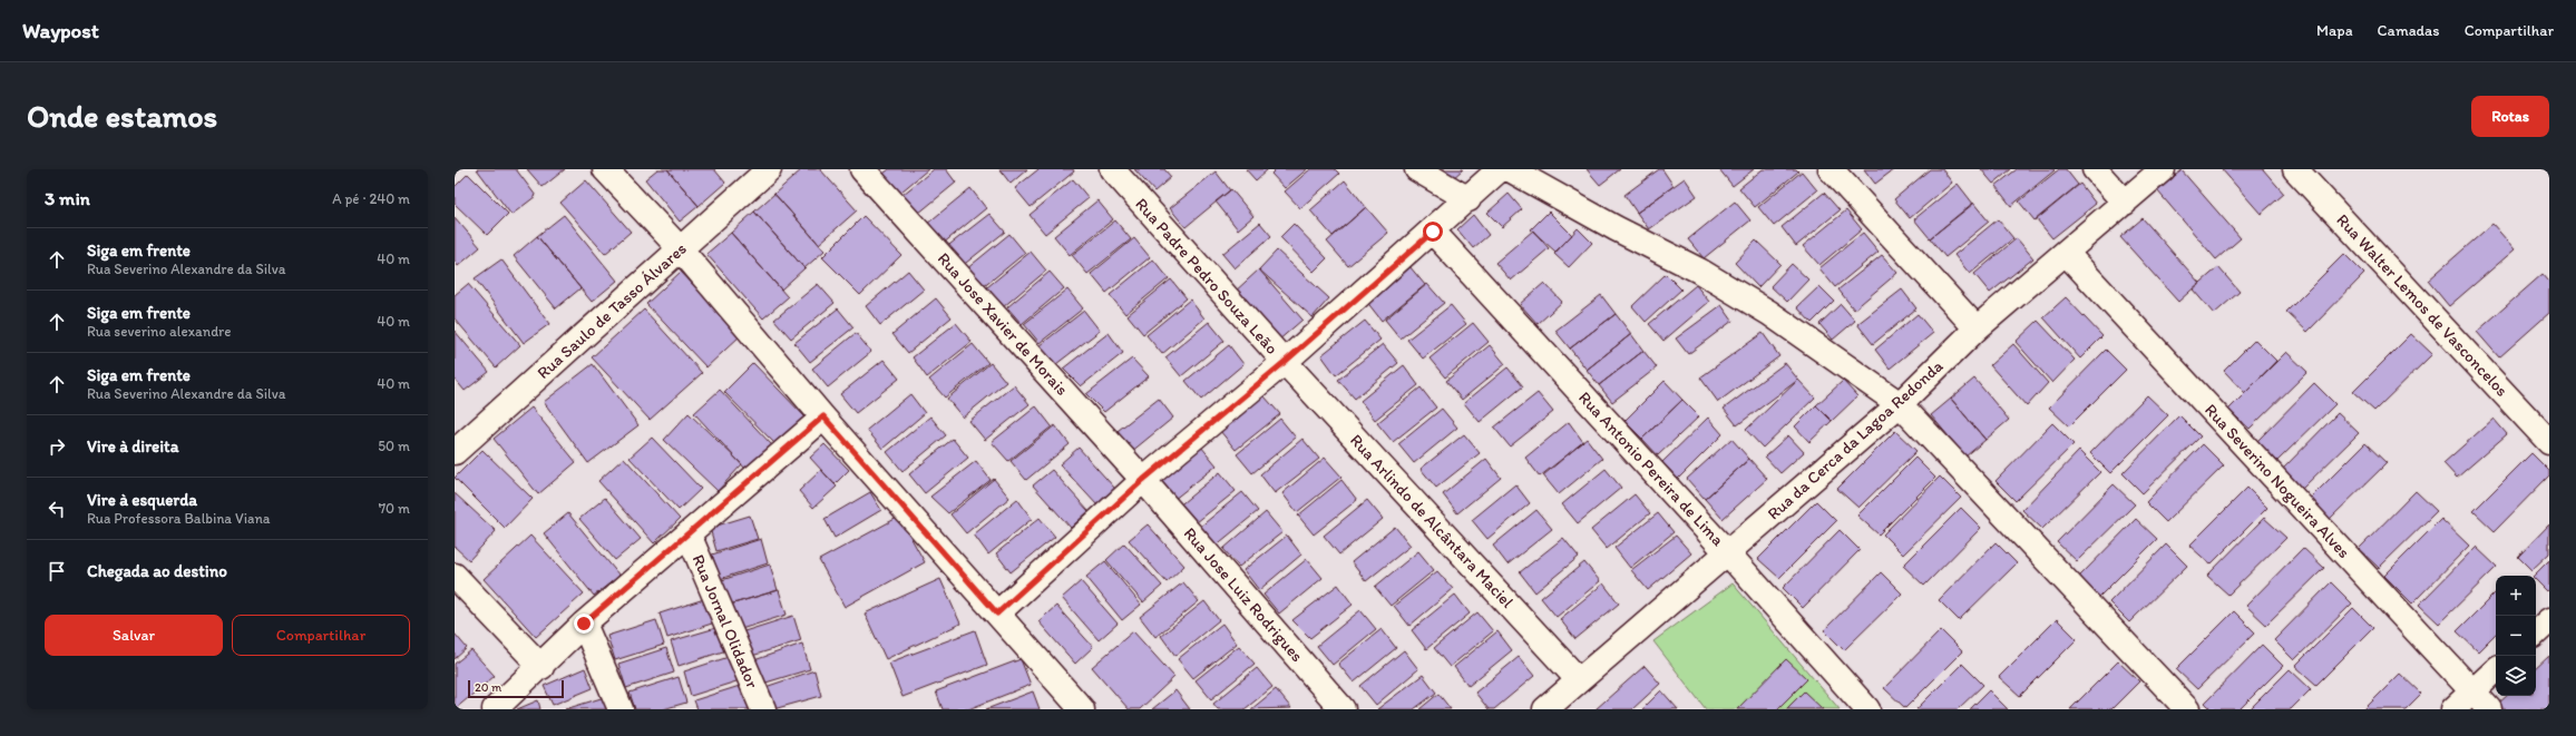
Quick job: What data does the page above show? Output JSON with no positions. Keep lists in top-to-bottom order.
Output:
{
  "streets": {
    "street": [
      "Rua Padre Pedro Souza Leão",
      "Rua Walter Lemos de Vasconcelos",
      "Rua Saulo de Tasso Álvares",
      "Rua Jose Xavier de Morais",
      "Rua da Cerca da Lagoa Redonda",
      "Rua Antonio Pereira de Lima",
      "Rua Severino Nogueira Alves",
      "Rua Arlindo de Alcântara Maciel",
      "Rua Jose Luiz Rodrigues",
      "Rua Jornal Olidador"
    ]
  },
  "crossings": [
    ["Rua Padre Pedro Souza Leão", "Rua Arlindo de Alcântara Maciel"],
    ["Rua Jose Xavier de Morais", "Rua Jose Luiz Rodrigues"],
    ["Rua da Cerca da Lagoa Redonda", "Rua Antonio Pereira de Lima"],
    ["Rua da Cerca da Lagoa Redonda", "Rua Severino Nogueira Alves"],
    ["Rua da Cerca da Lagoa Redonda", "Rua Arlindo de Alcântara Maciel"]
  ],
  "scale_bar": "20 m",
  "page": {
    "header": "Waypost",
    "nav": ["Mapa", "Camadas", "Compartilhar"],
    "buttons": [
      "Rotas",
      ["Salvar", "Compartilhar"]
    ],
    "title": "Onde estamos",
    "heading": ["3 min", "A pé · 240 m"],
    "list": [
      ["Siga em frente", "Rua Severino Alexandre da Silva", "40 m"],
      ["Siga em frente", "Rua severino alexandre", "40 m"],
      ["Siga em frente", "Rua Severino Alexandre da Silva", "40 m"],
      ["Vire à direita", "50 m"],
      ["Vire à esquerda", "Rua Professora Balbina Viana", "70 m"],
      "Chegada ao destino"
    ],
    "map_buttons": ["+", "−"],
    "scale": "20 m"
  }
}
